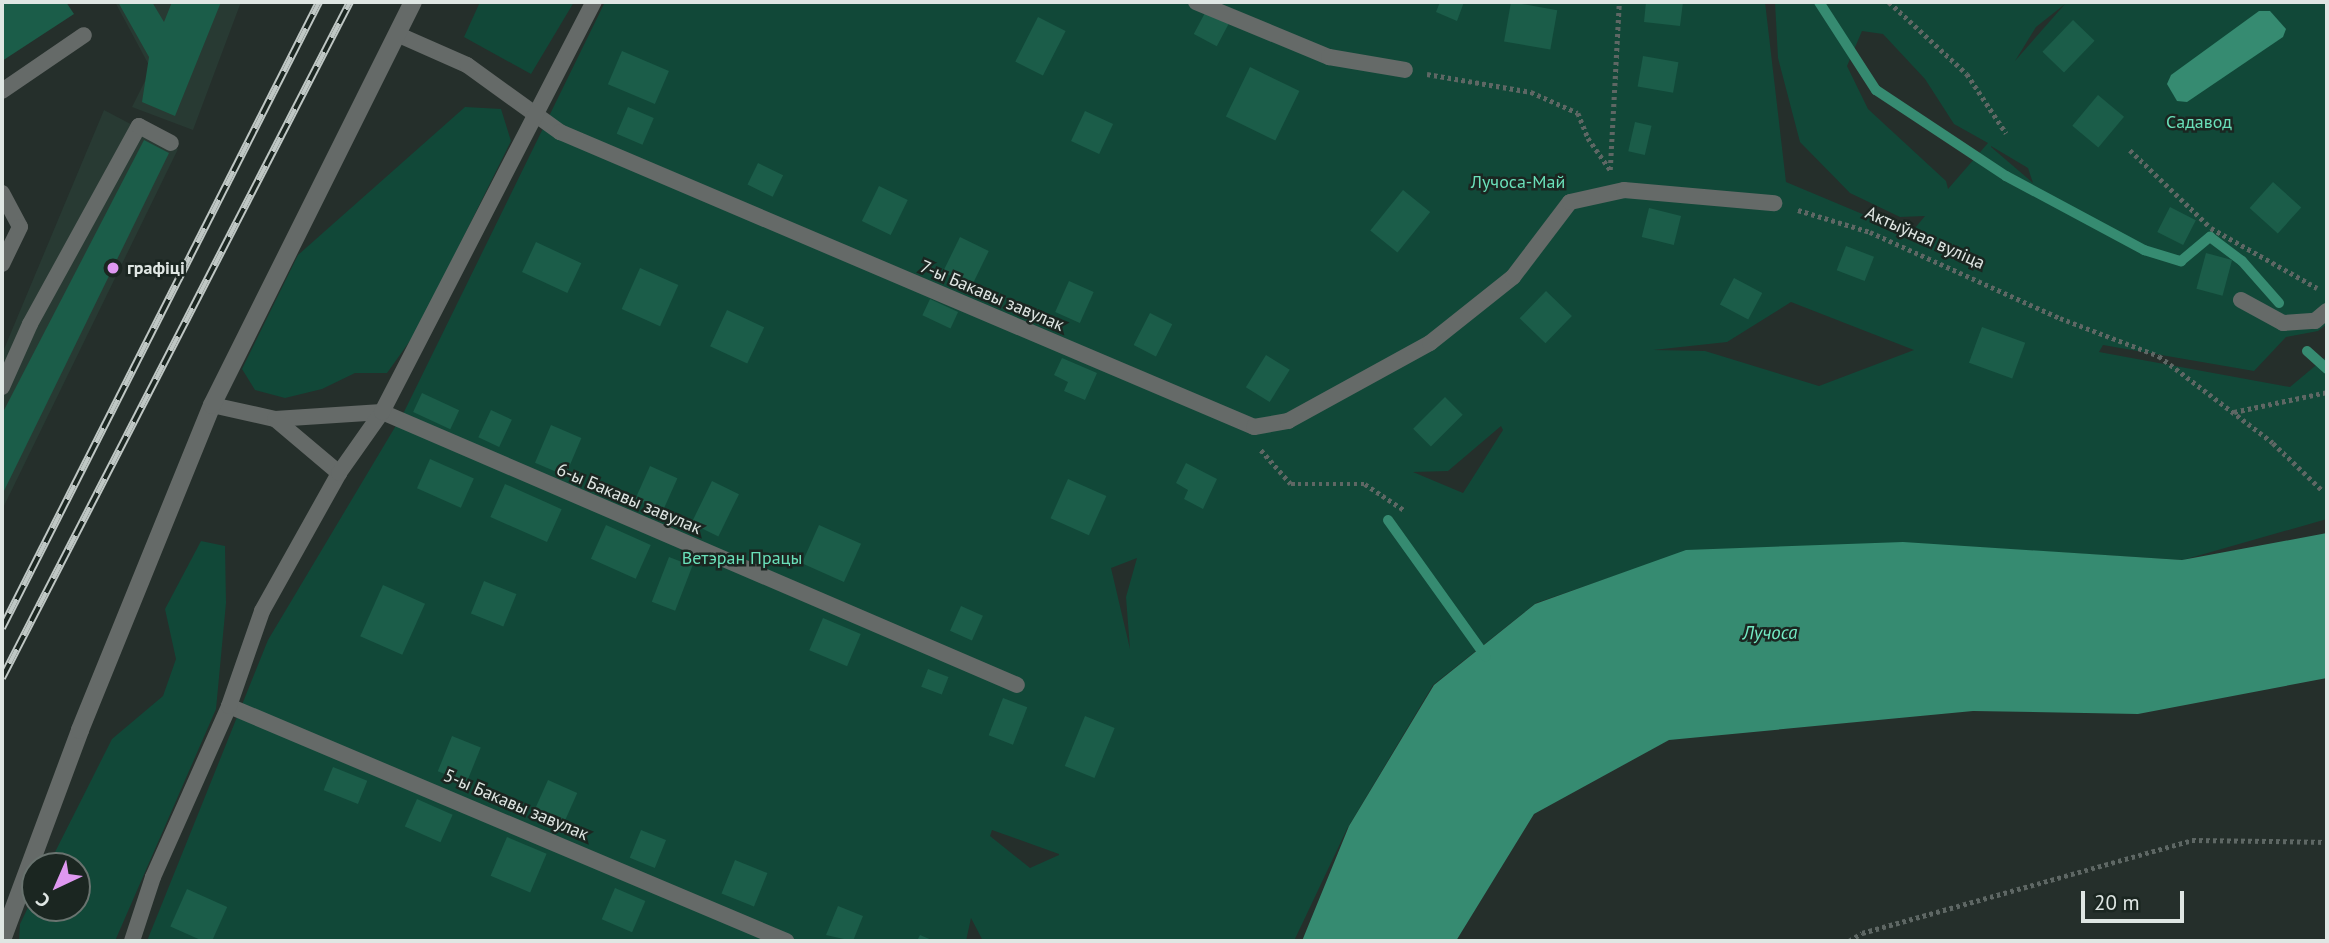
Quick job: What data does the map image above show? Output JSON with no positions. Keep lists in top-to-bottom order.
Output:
{
  "streets": {
    "lane": ["7-ы Бакавы завулак", "6-ы Бакавы завулак", "5-ы Бакавы завулак"],
    "path": ["Актыўная вуліца"]
  },
  "water": ["Лучоса"],
  "parks": ["Садавод", "Лучоса-Май", "Ветэран Працы"],
  "places": ["графіці"],
  "scale_bar": "20 m",
  "north": "bottom left"
}
